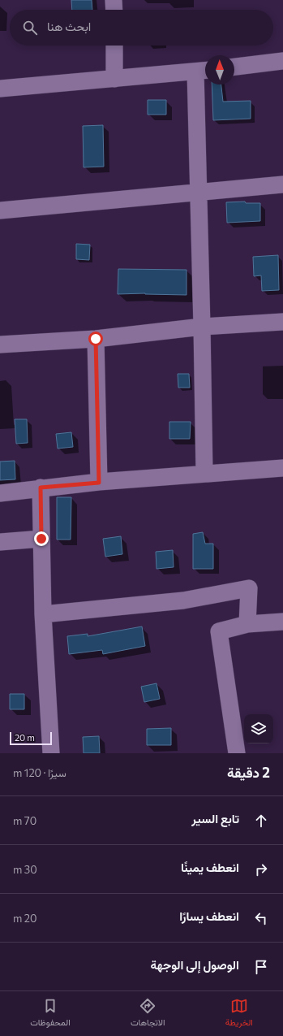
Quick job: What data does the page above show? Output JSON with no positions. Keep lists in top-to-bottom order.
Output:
{
  "scale_bar": "20 m",
  "north": "top",
  "page": {
    "search": "ابحث هنا",
    "scale": "20 m",
    "heading": ["2 دقيقة", "سيرًا · 120 m"],
    "list": [
      ["تابع السير", "70 m"],
      ["انعطف يمينًا", "30 m"],
      ["انعطف يسارًا", "20 m"],
      "الوصول إلى الوجهة"
    ],
    "nav": ["الخريطة", "الاتجاهات", "المحفوظات"]
  }
}
